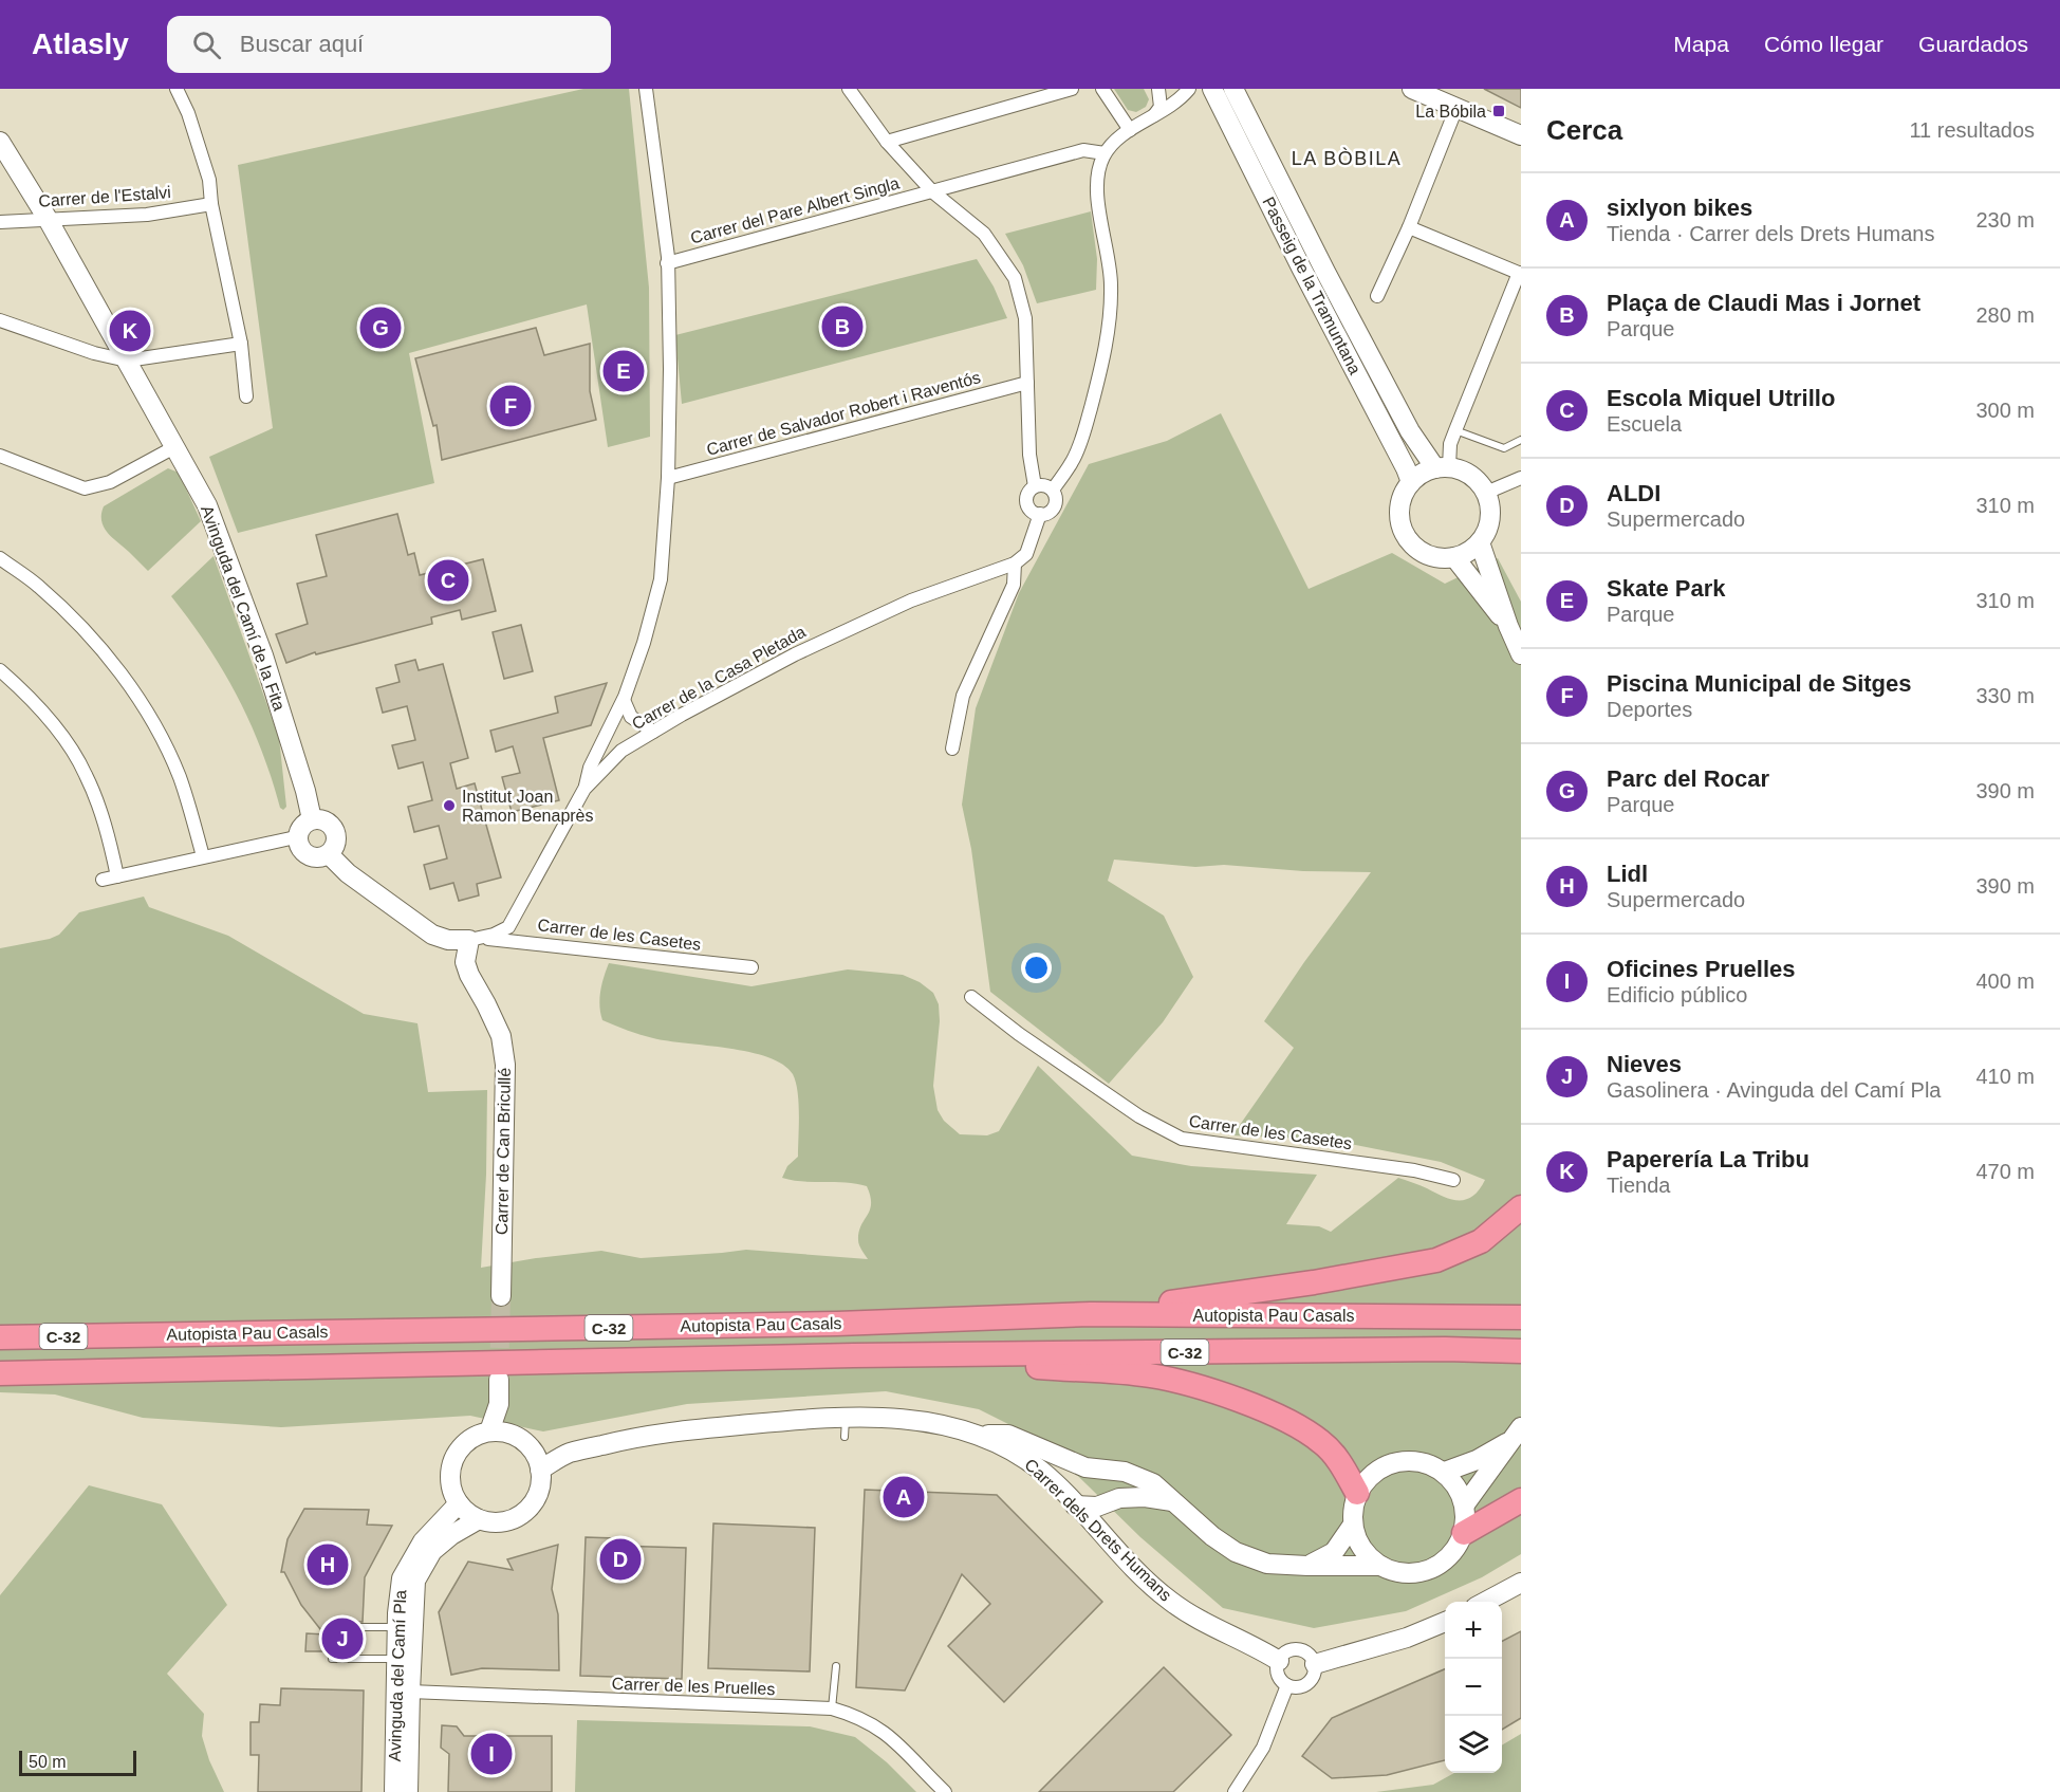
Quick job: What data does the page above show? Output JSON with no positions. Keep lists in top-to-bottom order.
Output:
{
  "streets": {
    "highway": ["Autopista Pau Casals", "C-32"],
    "street": [
      "Carrer de l'Estalvi",
      "Carrer del Pare Albert Singla",
      "Passeig de la Tramuntana",
      "Carrer de Salvador Robert i Raventós",
      "Avinguda del Camí de la Fita",
      "Carrer de la Casa Pletada",
      "Carrer de les Casetes",
      "Carrer de Can Bricullé",
      "Carrer dels Drets Humans",
      "Avinguda del Camí Pla",
      "Carrer de les Pruelles"
    ]
  },
  "crossings": [
    ["Carrer de l'Estalvi", "Avinguda del Camí de la Fita"],
    ["Carrer de la Casa Pletada", "Carrer de les Casetes"],
    ["Carrer de la Casa Pletada", "Carrer de Can Bricullé"],
    ["Carrer de les Casetes", "Carrer de Can Bricullé"],
    ["Carrer dels Drets Humans", "Avinguda del Camí Pla"],
    ["Avinguda del Camí Pla", "Carrer de les Pruelles"]
  ],
  "districts": ["LA BÒBILA"],
  "places": {
    "transit": ["La Bóbila"],
    "other": ["Institut Joan Ramon Benaprès"]
  },
  "scale_bar": "50 m",
  "page": {
    "header": "Atlasly",
    "search": "Buscar aquí",
    "nav": ["Mapa", "Cómo llegar", "Guardados"],
    "heading": ["Cerca", "11 resultados"],
    "list": [
      {
        "mark": "A",
        "name": "sixlyon bikes",
        "note": "Tienda · Carrer dels Drets Humans",
        "value": "230 m"
      },
      {
        "mark": "B",
        "name": "Plaça de Claudi Mas i Jornet",
        "note": "Parque",
        "value": "280 m"
      },
      {
        "mark": "C",
        "name": "Escola Miquel Utrillo",
        "note": "Escuela",
        "value": "300 m"
      },
      {
        "mark": "D",
        "name": "ALDI",
        "note": "Supermercado",
        "value": "310 m"
      },
      {
        "mark": "E",
        "name": "Skate Park",
        "note": "Parque",
        "value": "310 m"
      },
      {
        "mark": "F",
        "name": "Piscina Municipal de Sitges",
        "note": "Deportes",
        "value": "330 m"
      },
      {
        "mark": "G",
        "name": "Parc del Rocar",
        "note": "Parque",
        "value": "390 m"
      },
      {
        "mark": "H",
        "name": "Lidl",
        "note": "Supermercado",
        "value": "390 m"
      },
      {
        "mark": "I",
        "name": "Oficines Pruelles",
        "note": "Edificio público",
        "value": "400 m"
      },
      {
        "mark": "J",
        "name": "Nieves",
        "note": "Gasolinera · Avinguda del Camí Pla",
        "value": "410 m"
      },
      {
        "mark": "K",
        "name": "Paperería La Tribu",
        "note": "Tienda",
        "value": "470 m"
      }
    ],
    "pins": [
      "B",
      "G",
      "K",
      "E",
      "F",
      "C",
      "A",
      "D",
      "H",
      "J",
      "I"
    ],
    "map_buttons": ["+", "−"],
    "scale": "50 m"
  }
}
